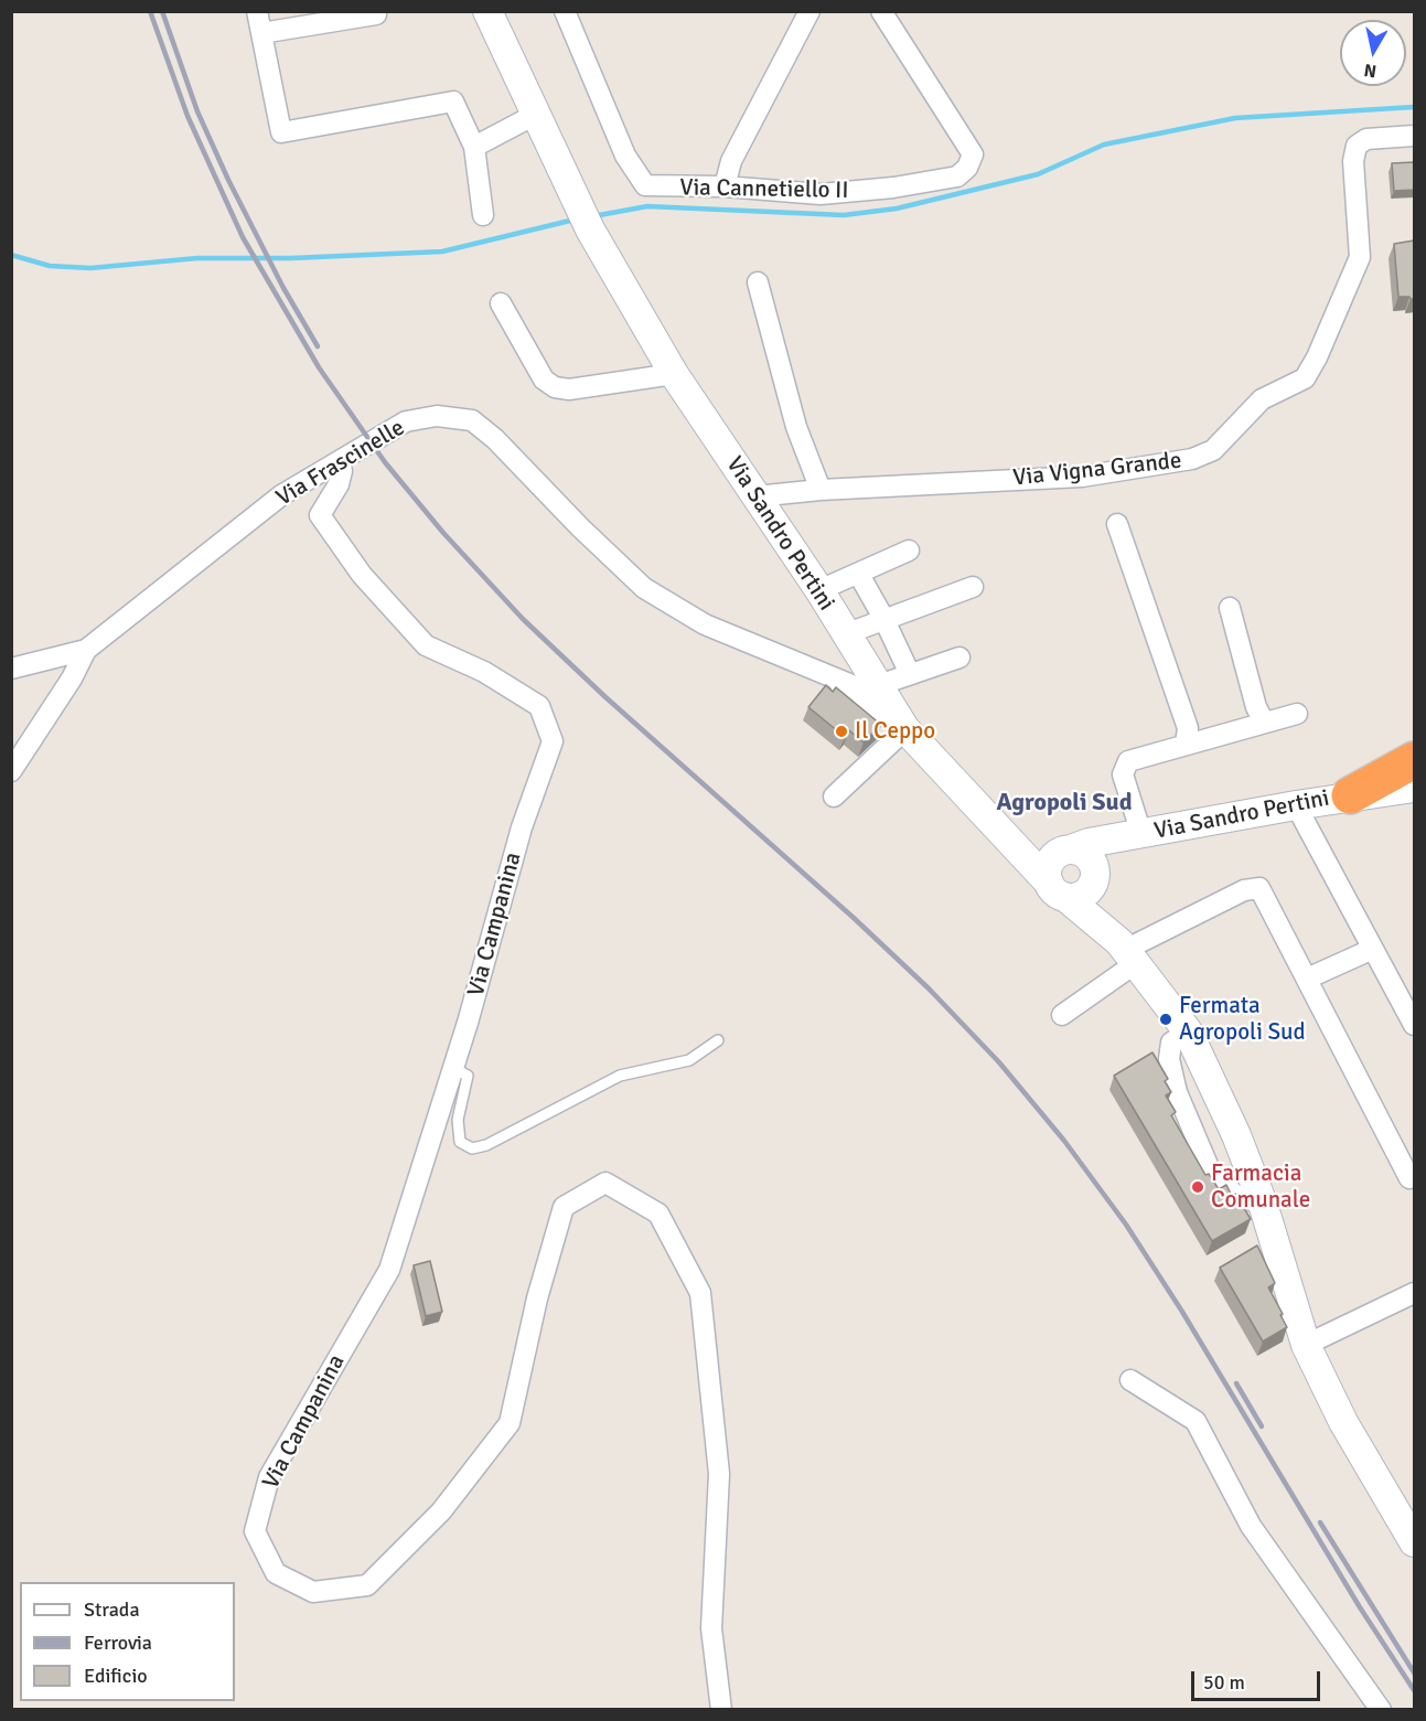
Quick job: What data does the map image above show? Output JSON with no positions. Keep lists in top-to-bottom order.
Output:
{
  "streets": {
    "street": [
      "Via Cannetiello II",
      "Via Frascinelle",
      "Via Vigna Grande",
      "Via Sandro Pertini",
      "Via Campanina"
    ]
  },
  "crossings": [
    ["Via Frascinelle", "Via Sandro Pertini"],
    ["Via Frascinelle", "Via Campanina"],
    ["Via Vigna Grande", "Via Sandro Pertini"]
  ],
  "districts": ["Agropoli Sud"],
  "places": ["Il Ceppo", "Fermata Agropoli Sud", "Farmacia Comunale"],
  "legend": ["Strada", "Ferrovia", "Edificio"],
  "scale_bar": "50 m",
  "north": "bottom"
}
